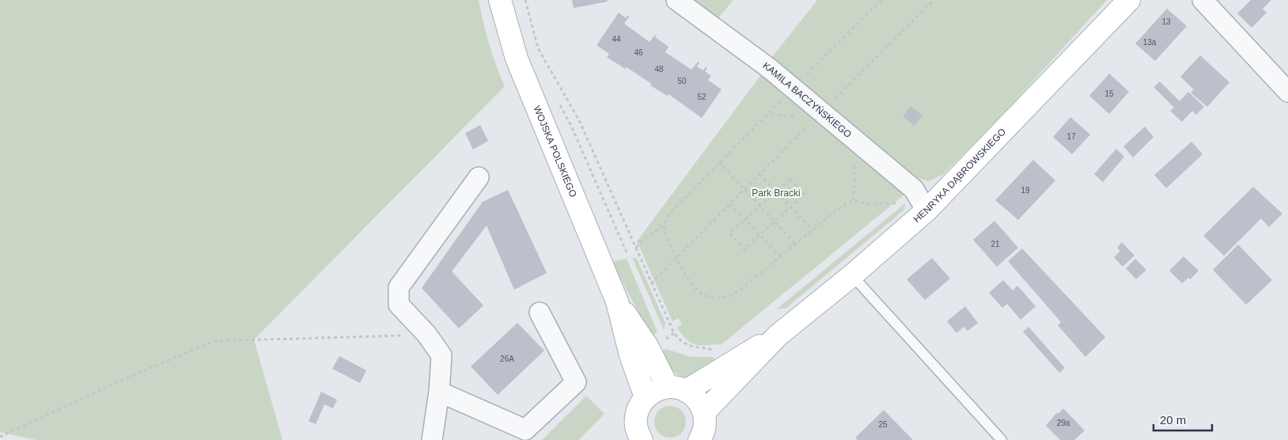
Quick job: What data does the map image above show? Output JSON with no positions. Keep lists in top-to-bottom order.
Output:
{
  "streets": {
    "street": ["KAMILA BACZYŃSKIEGO", "WOJSKA POLSKIEGO", "HENRYKA DĄBROWSKIEGO"]
  },
  "crossings": [
    ["KAMILA BACZYŃSKIEGO", "HENRYKA DĄBROWSKIEGO"]
  ],
  "parks": ["Park Bracki"],
  "house_numbers": [
    "13",
    "44",
    "13a",
    "46",
    "48",
    "50",
    "15",
    "52",
    "17",
    "19",
    "21",
    "26A",
    "29a",
    "25"
  ],
  "scale_bar": "20 m"
}
